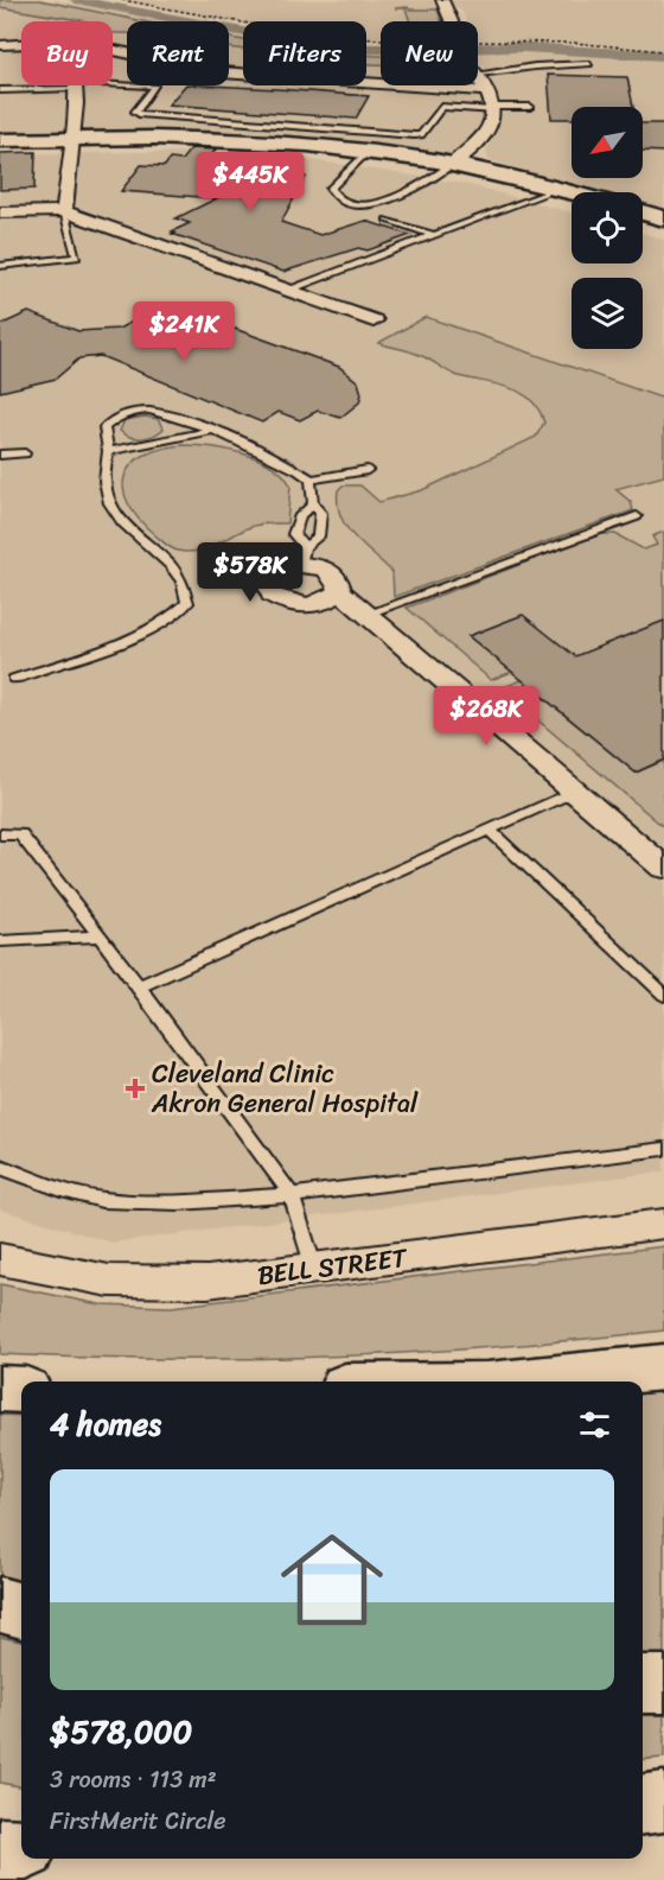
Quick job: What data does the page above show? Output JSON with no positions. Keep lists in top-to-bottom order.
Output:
{
  "streets": {
    "street": ["BELL STREET"]
  },
  "places": {
    "health": ["Cleveland Clinic Akron General Hospital"]
  },
  "north": "bottom left",
  "page": {
    "chip": [
      "Buy",
      "Rent",
      "Filters",
      "New"
    ],
    "price": [
      "$445K",
      "$241K",
      "$578K",
      "$268K"
    ],
    "heading": "4 homes",
    "list": [
      {
        "name": "$578,000",
        "note": "3 rooms · 113 m² · FirstMerit Circle"
      }
    ]
  }
}
